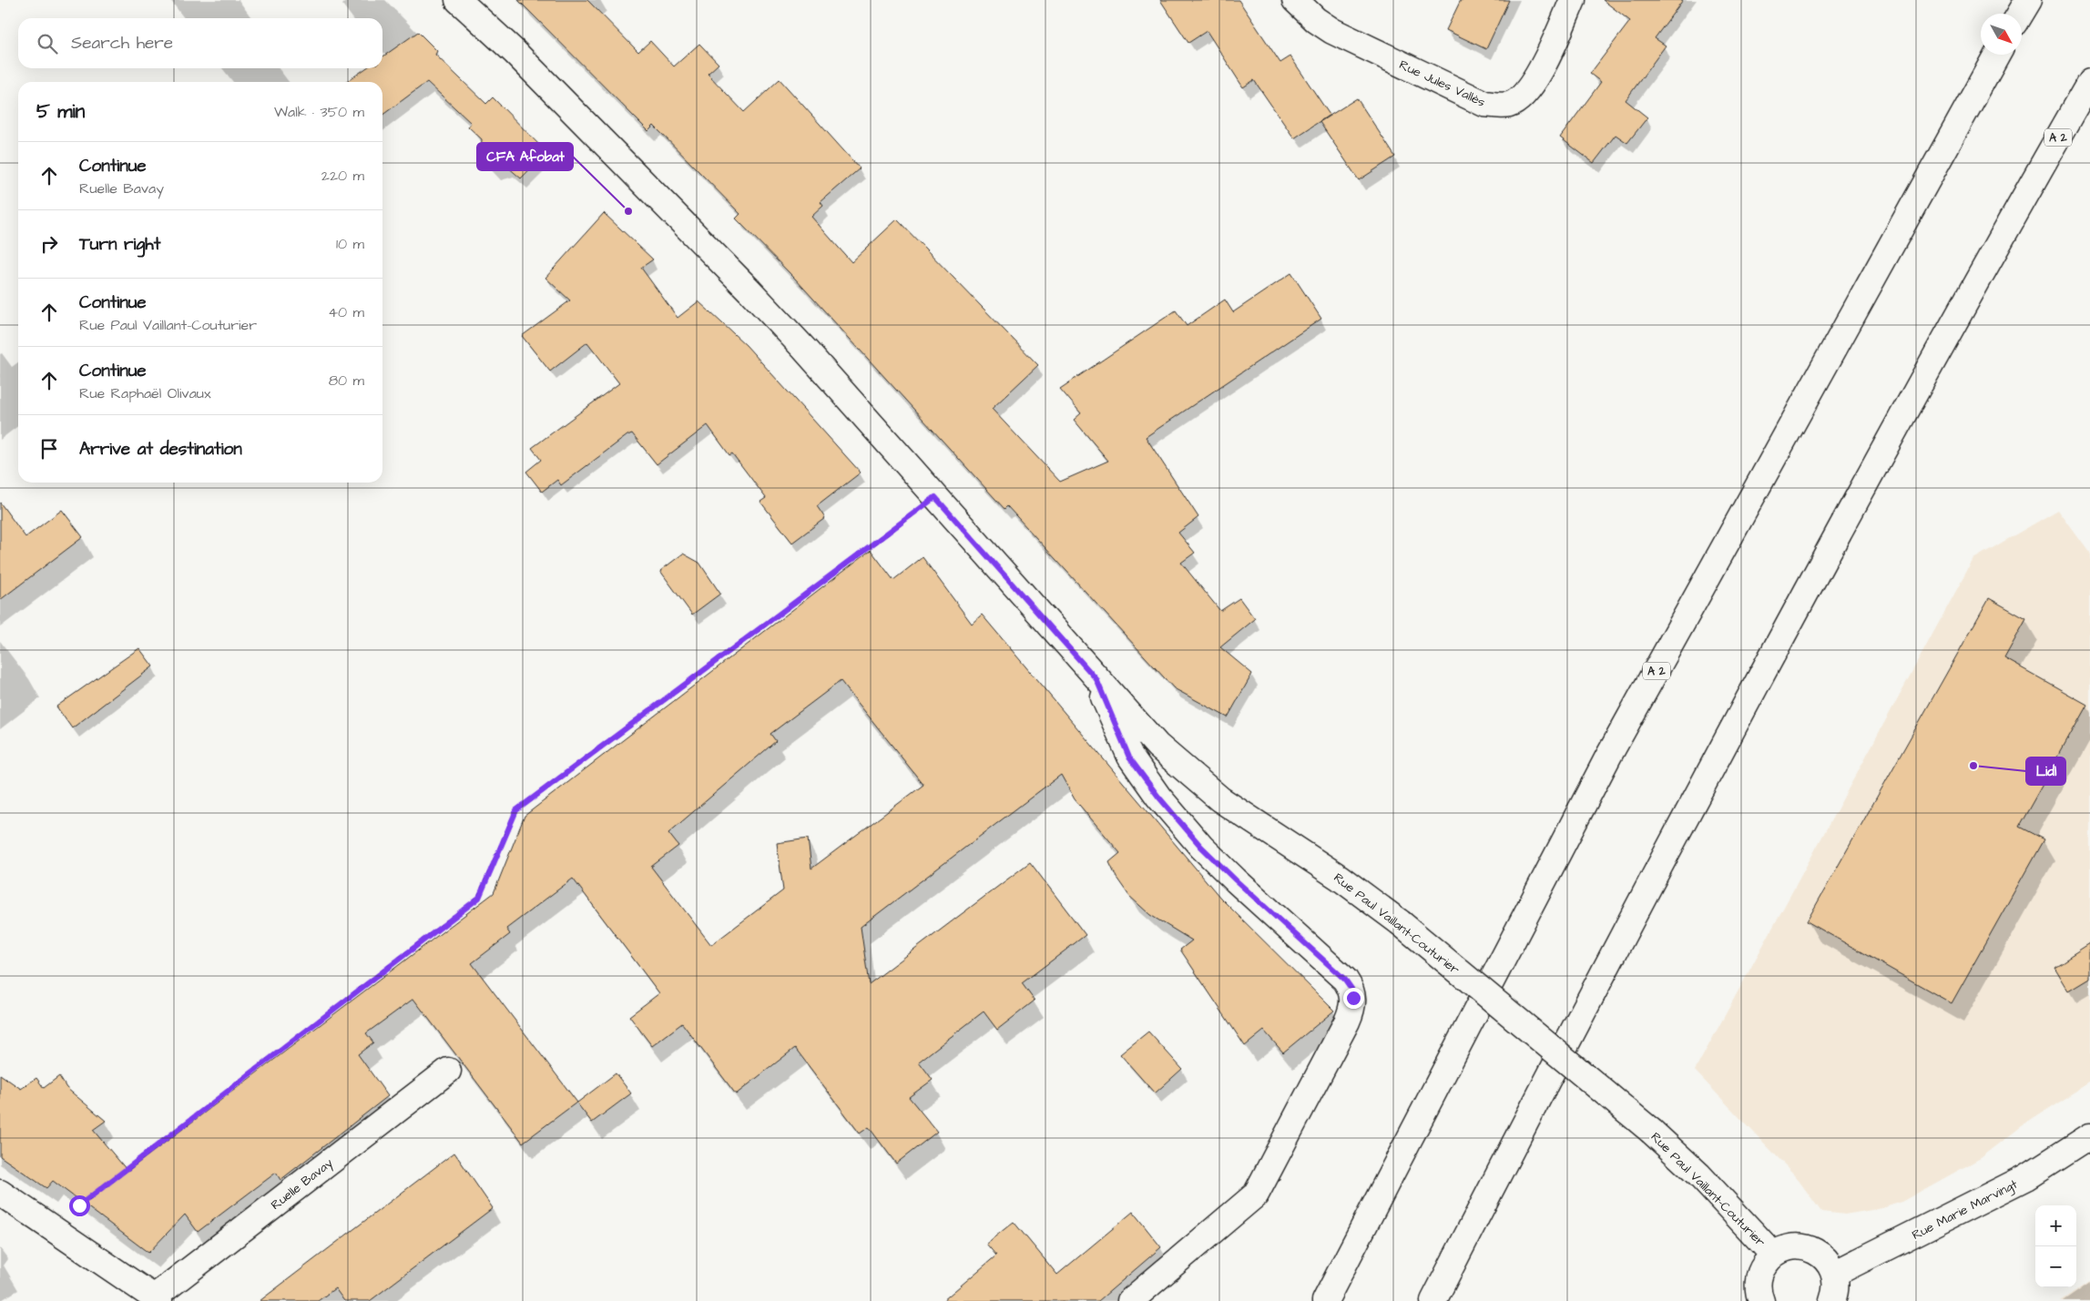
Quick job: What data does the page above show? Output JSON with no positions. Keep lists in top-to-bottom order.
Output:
{
  "streets": {
    "main road": [
      "Rue Jules Vallès",
      "A 2",
      "Rue Paul Vaillant-Couturier",
      "Ruelle Bavay",
      "Rue Marie Marvingt"
    ]
  },
  "places": ["CFA Afobat", "Lidl"],
  "north": "bottom right",
  "page": {
    "search": "Search here",
    "heading": ["5 min", "Walk · 350 m"],
    "list": [
      ["Continue", "Ruelle Bavay", "220 m"],
      ["Turn right", "10 m"],
      ["Continue", "Rue Paul Vaillant-Couturier", "40 m"],
      ["Continue", "Rue Raphaël Olivaux", "80 m"],
      "Arrive at destination"
    ],
    "map_buttons": ["+", "−"]
  }
}
